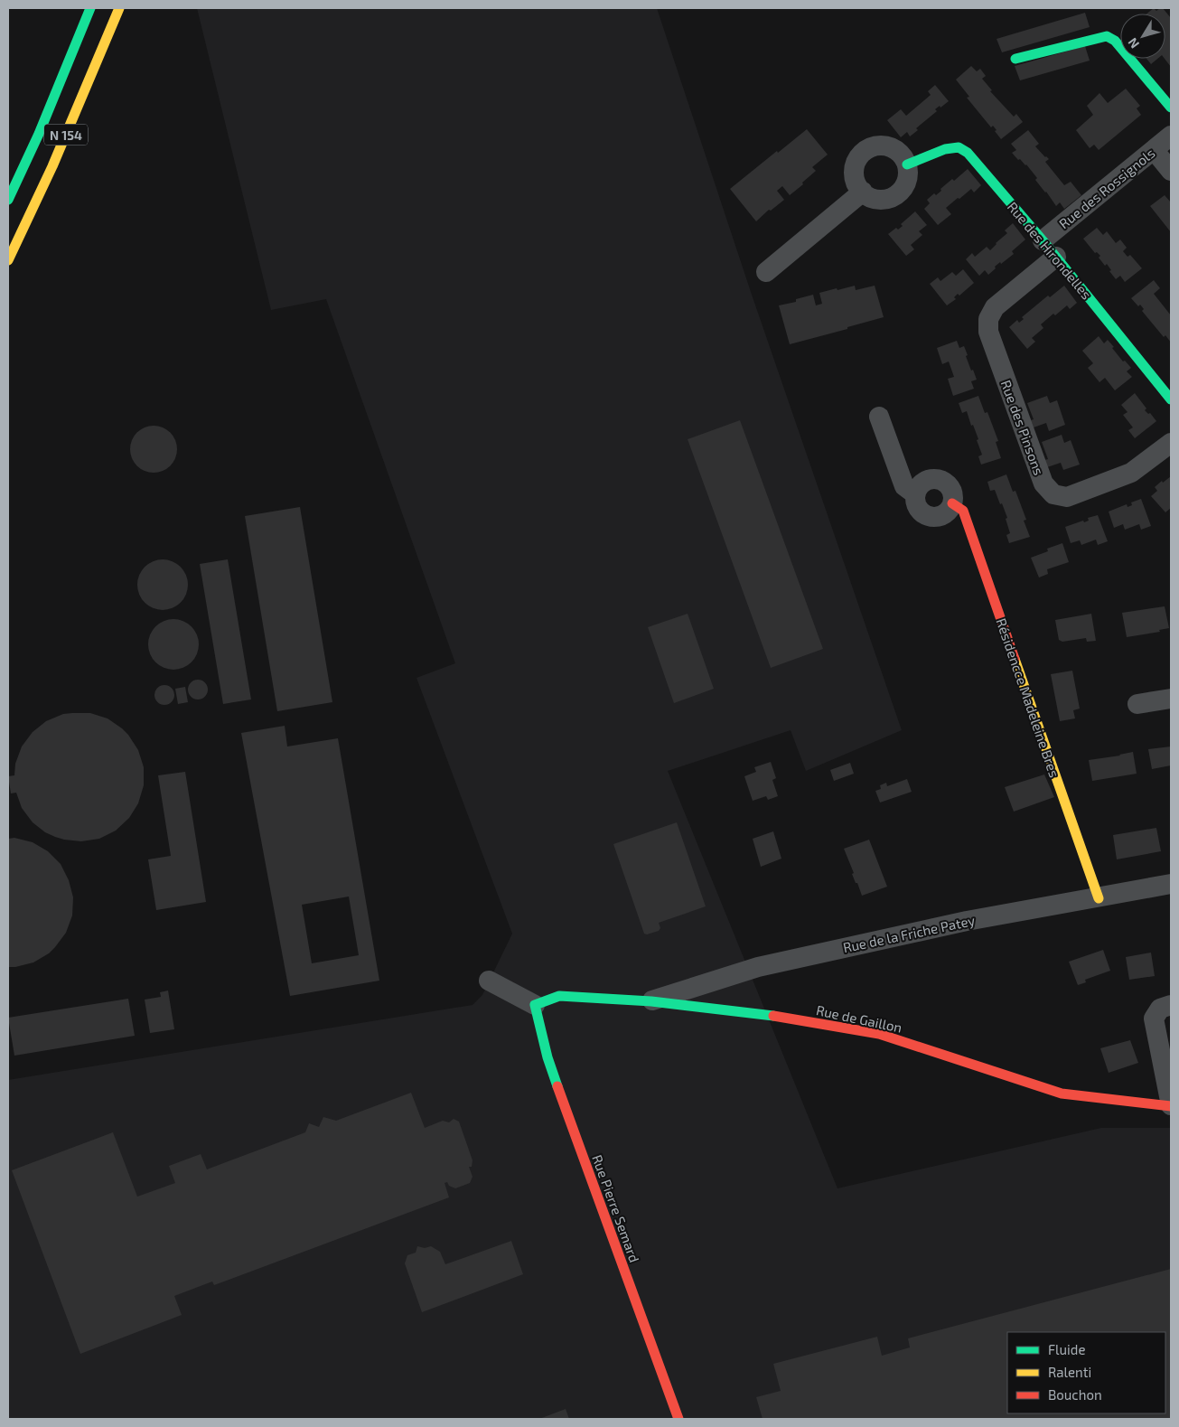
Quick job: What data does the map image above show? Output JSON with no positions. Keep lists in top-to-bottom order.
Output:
{
  "streets": {
    "main road": [
      "N 154",
      "Rue des Hirondelles",
      "Résidencce Madeleine Bres",
      "Rue de Gaillon",
      "Rue Pierre Semard"
    ],
    "street": ["Rue des Rossignols", "Rue des Pinsons", "Rue de la Friche Patey"]
  },
  "crossings": [
    ["Rue des Rossignols", "Rue des Hirondelles"],
    ["Rue des Hirondelles", "Rue des Pinsons"],
    ["Résidencce Madeleine Bres", "Rue de la Friche Patey"],
    ["Rue de la Friche Patey", "Rue de Gaillon"],
    ["Rue de Gaillon", "Rue Pierre Semard"]
  ],
  "legend": ["Fluide", "Ralenti", "Bouchon"],
  "north": "bottom left"
}
